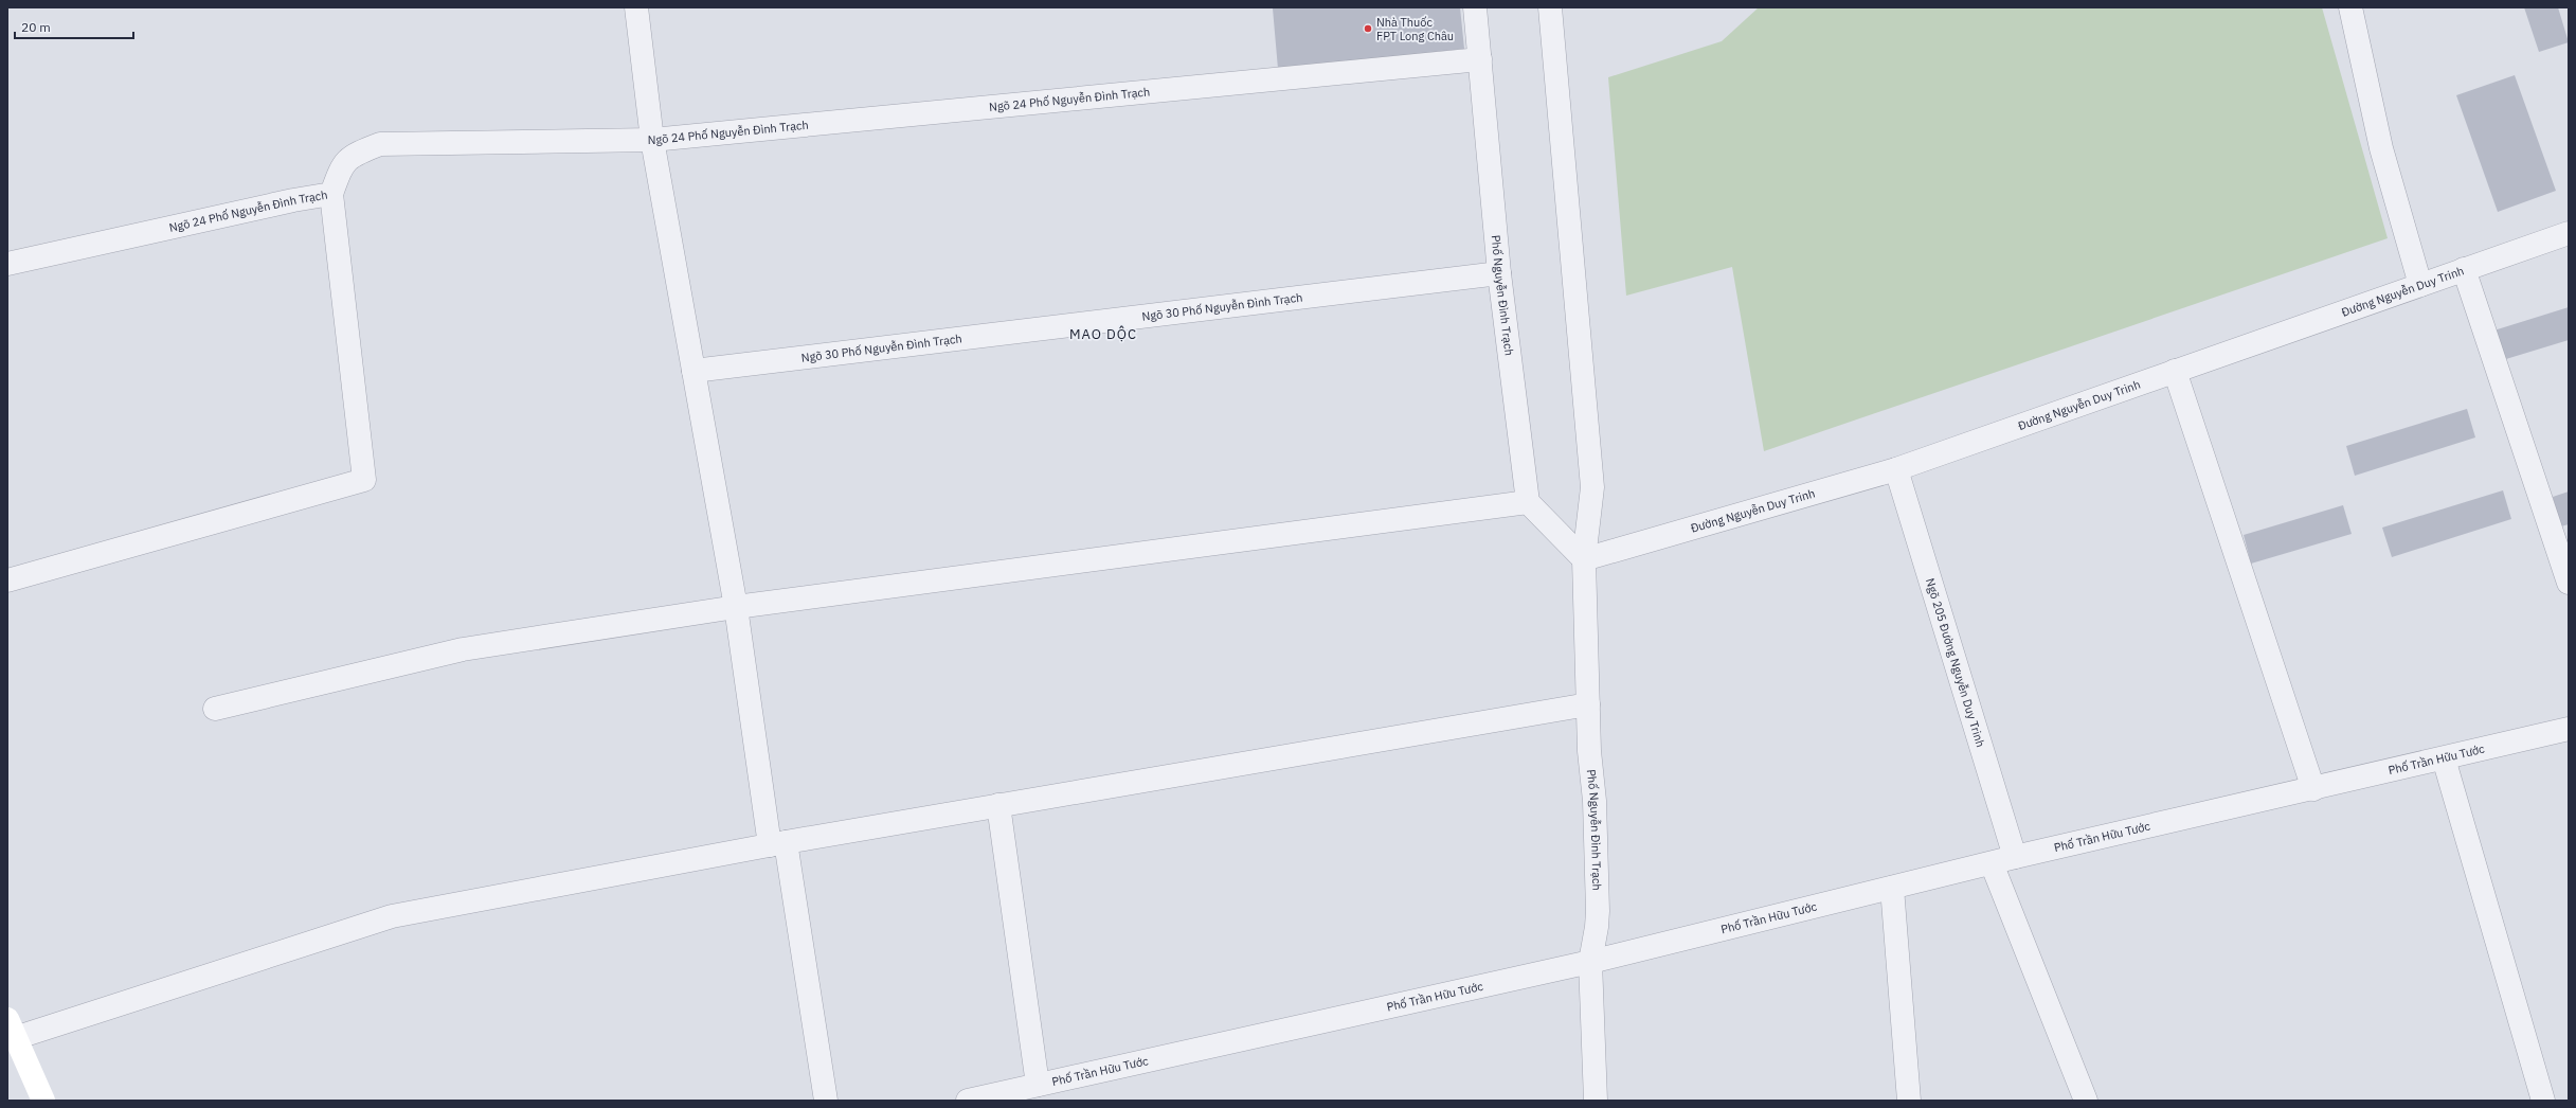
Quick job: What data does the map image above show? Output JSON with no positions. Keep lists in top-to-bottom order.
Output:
{
  "streets": {
    "street": [
      "Ngõ 24 Phố Nguyễn Đình Trạch",
      "Đường Nguyễn Duy Trinh",
      "Phố Nguyễn Đình Trạch",
      "Ngõ 30 Phố Nguyễn Đình Trạch",
      "Ngõ 205 Đường Nguyễn Duy Trinh",
      "Phố Trần Hữu Tước"
    ]
  },
  "crossings": [
    ["Ngõ 24 Phố Nguyễn Đình Trạch", "Phố Nguyễn Đình Trạch"],
    ["Đường Nguyễn Duy Trinh", "Phố Nguyễn Đình Trạch"],
    ["Đường Nguyễn Duy Trinh", "Ngõ 205 Đường Nguyễn Duy Trinh"],
    ["Phố Nguyễn Đình Trạch", "Ngõ 30 Phố Nguyễn Đình Trạch"],
    ["Phố Nguyễn Đình Trạch", "Phố Trần Hữu Tước"],
    ["Ngõ 205 Đường Nguyễn Duy Trinh", "Phố Trần Hữu Tước"]
  ],
  "districts": ["MAO DỘC"],
  "places": ["Nhà Thuốc FPT Long Châu"],
  "scale_bar": "20 m"
}
